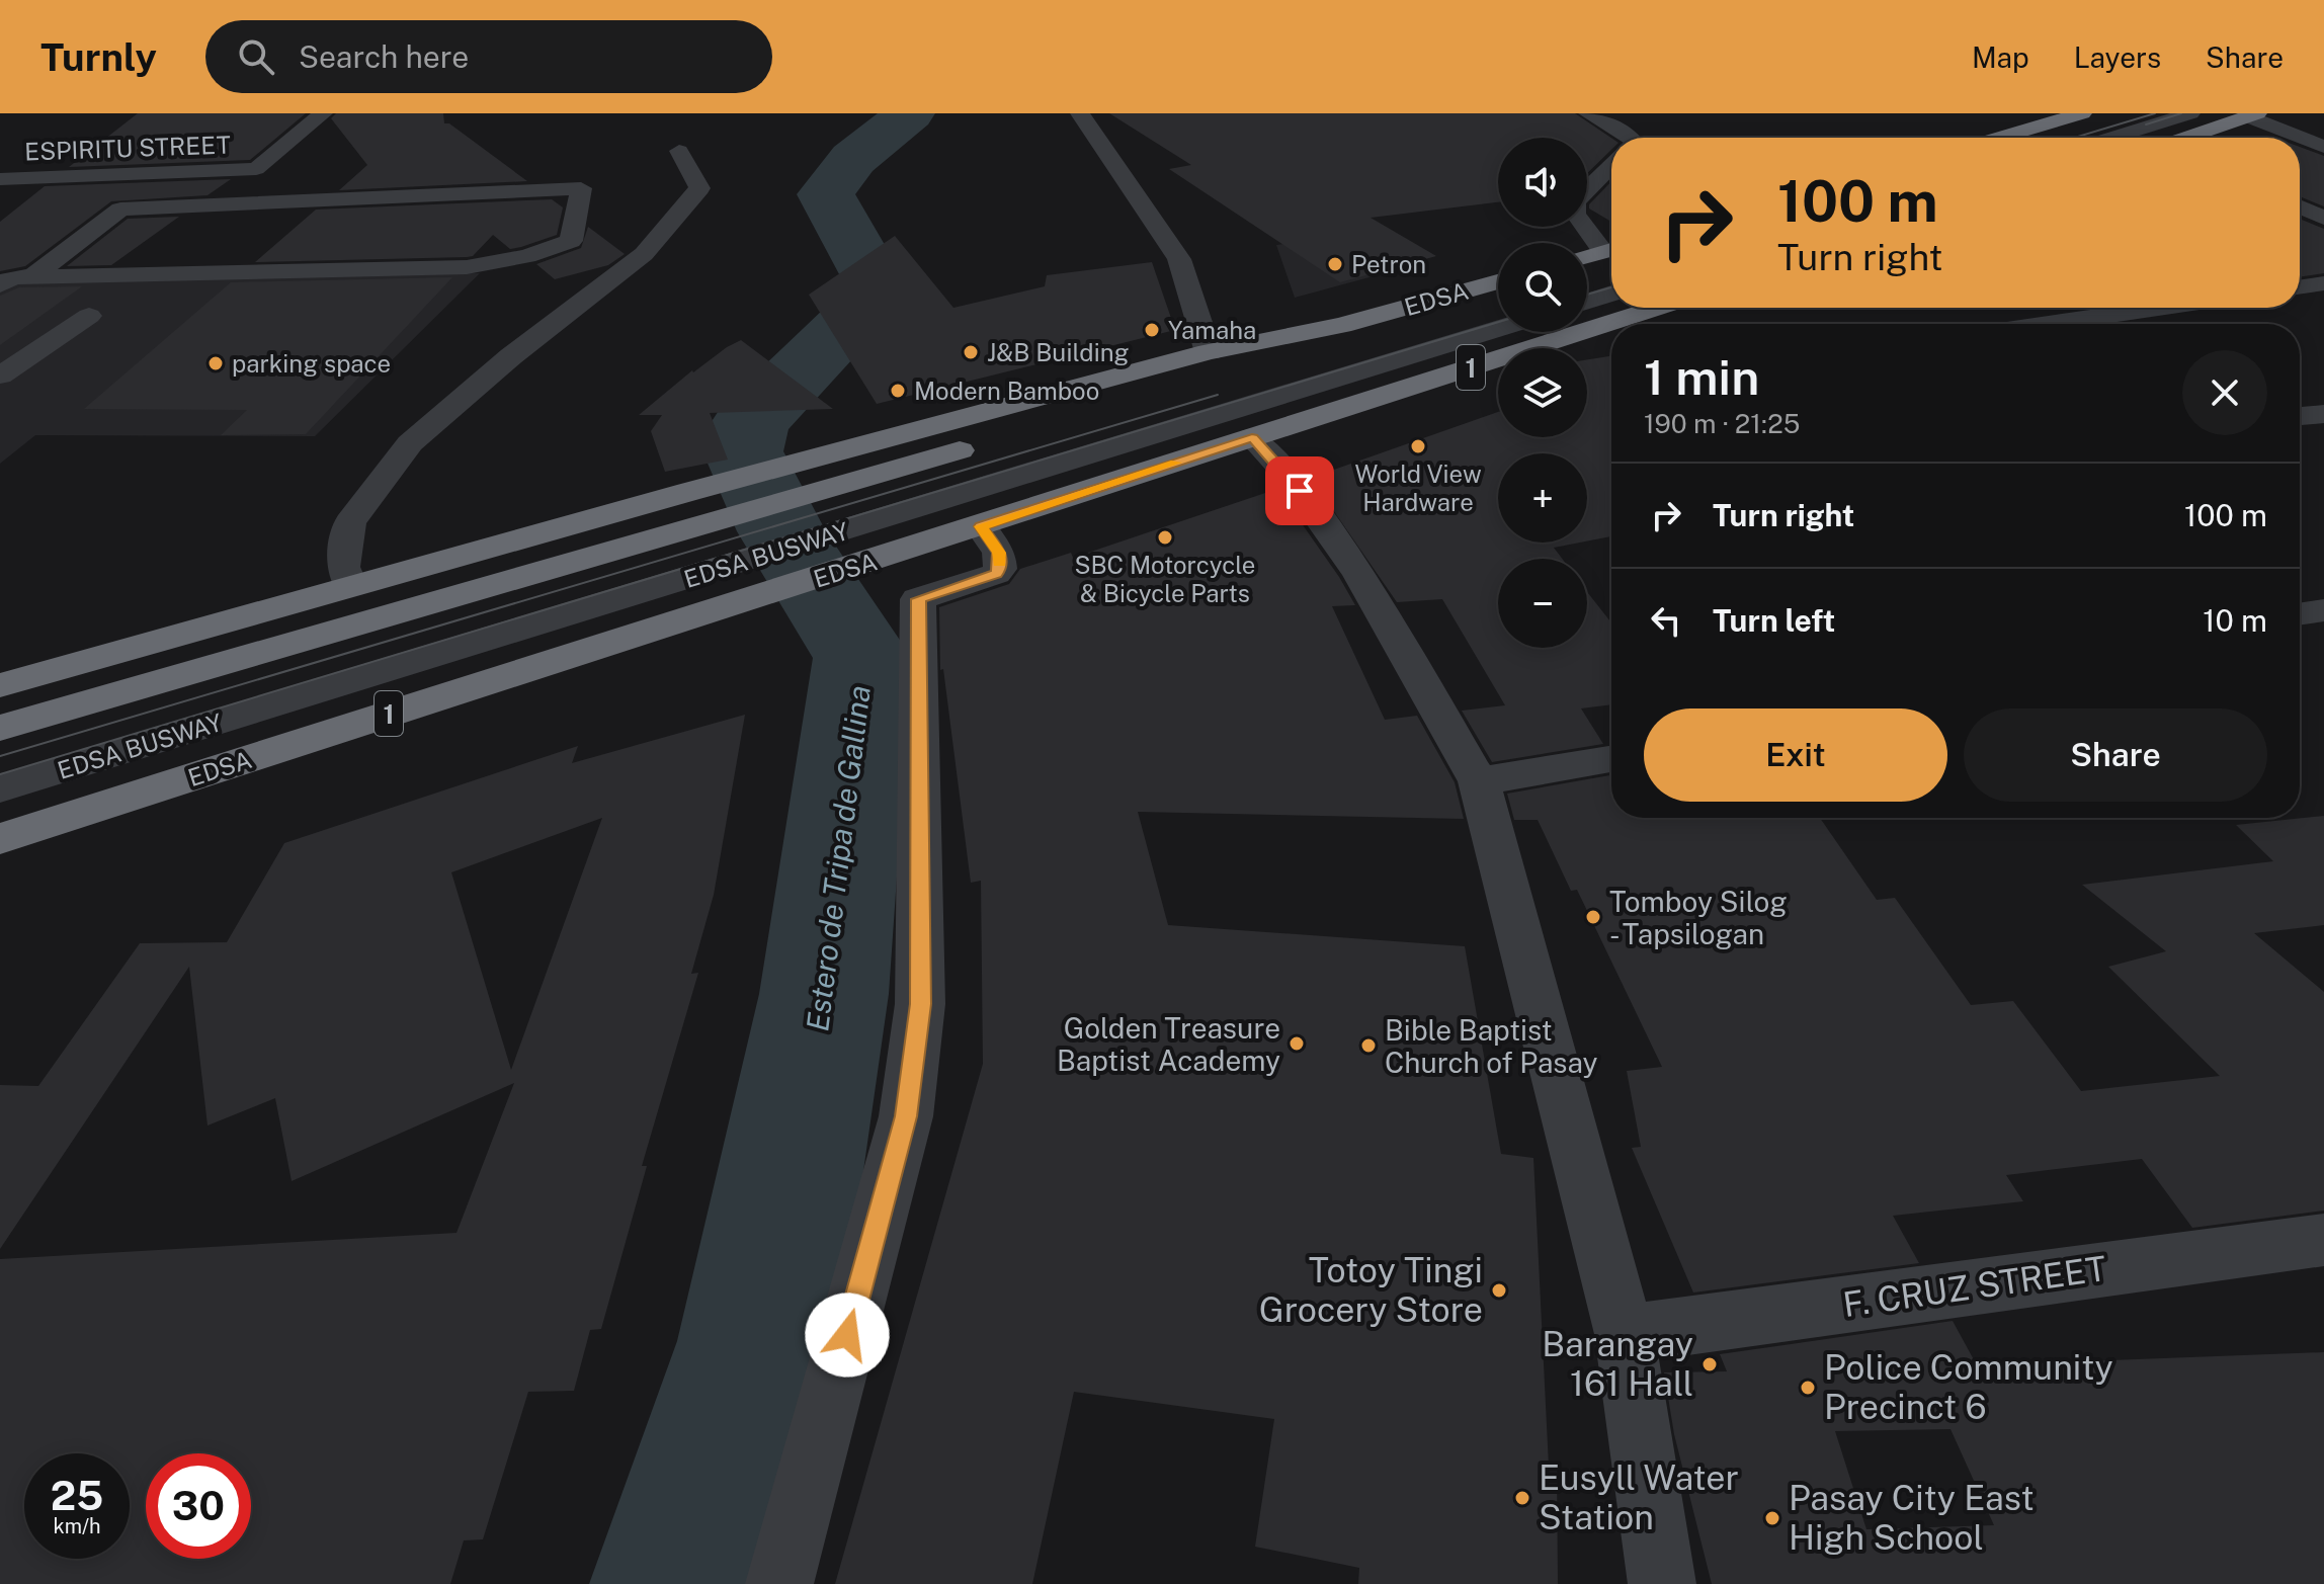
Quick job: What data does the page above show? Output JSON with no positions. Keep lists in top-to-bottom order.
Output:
{
  "streets": {
    "highway": ["EDSA", "1"],
    "street": ["ESPIRITU STREET", "EDSA BUSWAY", "F. CRUZ STREET"]
  },
  "water": ["Estero de Tripa de Gallina"],
  "places": [
    "Petron",
    "Yamaha",
    "J&B Building",
    "parking space",
    "Modern Bamboo",
    "World View Hardware",
    "SBC Motorcycle & Bicycle Parts",
    "Tomboy Silog - Tapsilogan",
    "Golden Treasure Baptist Academy",
    "Bible Baptist Church of Pasay",
    "Totoy Tingi Grocery Store",
    "Barangay 161 Hall",
    "Police Community Precinct 6",
    "Eusyll Water Station",
    "Pasay City East High School"
  ],
  "page": {
    "header": "Turnly",
    "search": "Search here",
    "nav": ["Map", "Layers", "Share"],
    "map_buttons": ["+", "−"],
    "turn": ["100 m", "Turn right"],
    "heading": ["1 min", "190 m · 21:25"],
    "list": [
      {
        "name": "Turn right",
        "value": "100 m"
      },
      {
        "name": "Turn left",
        "value": "10 m"
      }
    ],
    "buttons": ["Exit", "Share"],
    "speed": "25 km/h",
    "limit": "30"
  }
}
